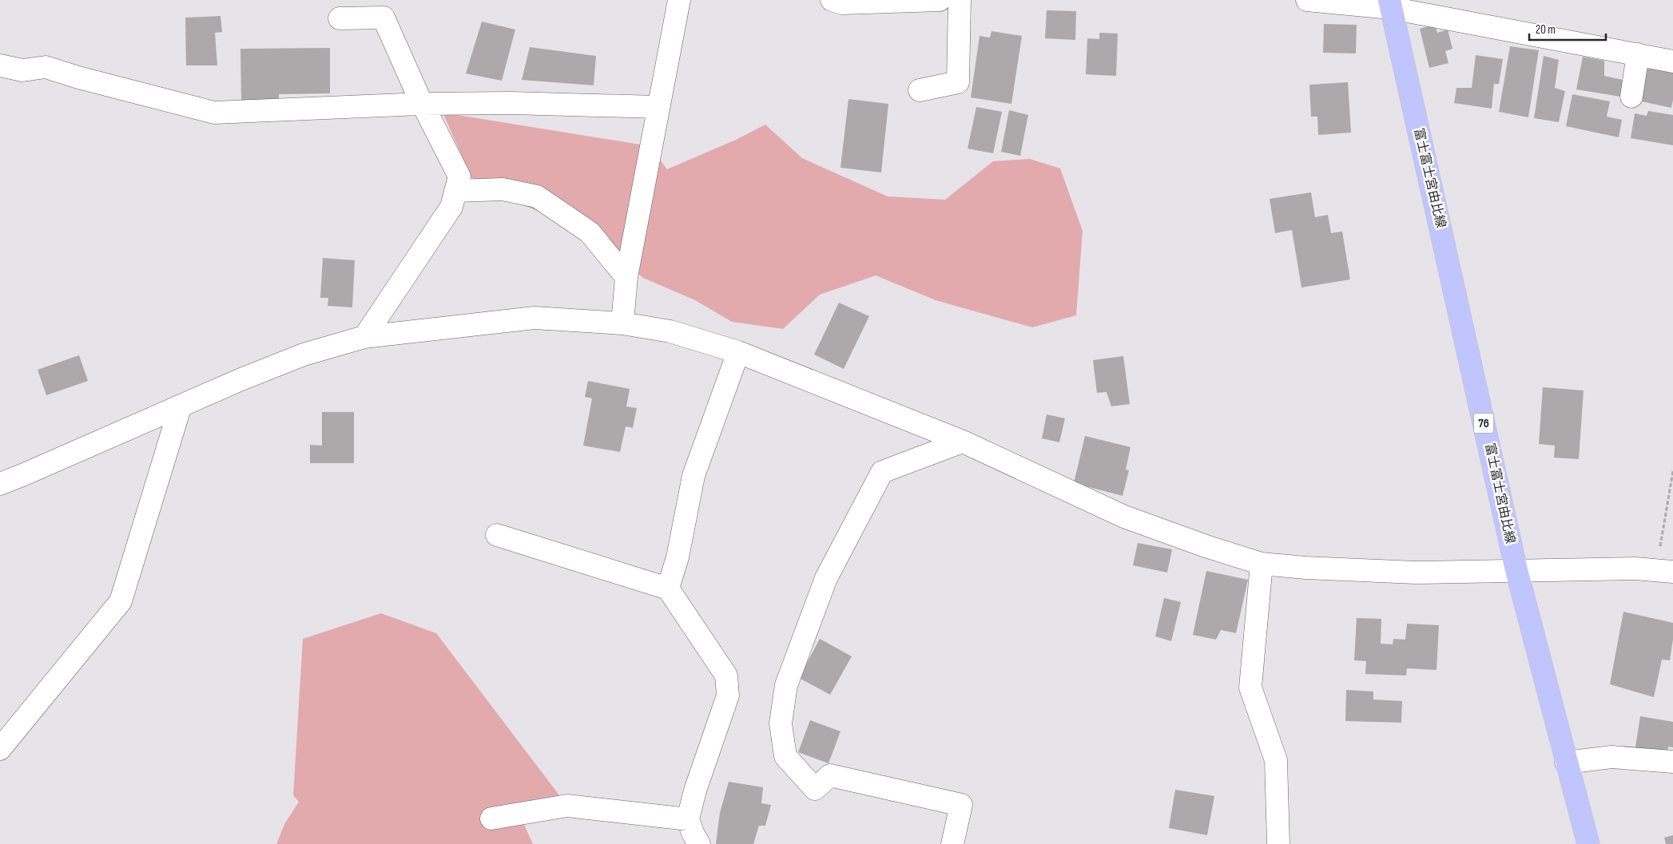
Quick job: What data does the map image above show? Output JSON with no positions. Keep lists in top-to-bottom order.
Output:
{
  "streets": {
    "main road": ["富士富士宮由比線", "76"]
  },
  "scale_bar": "20 m"
}
